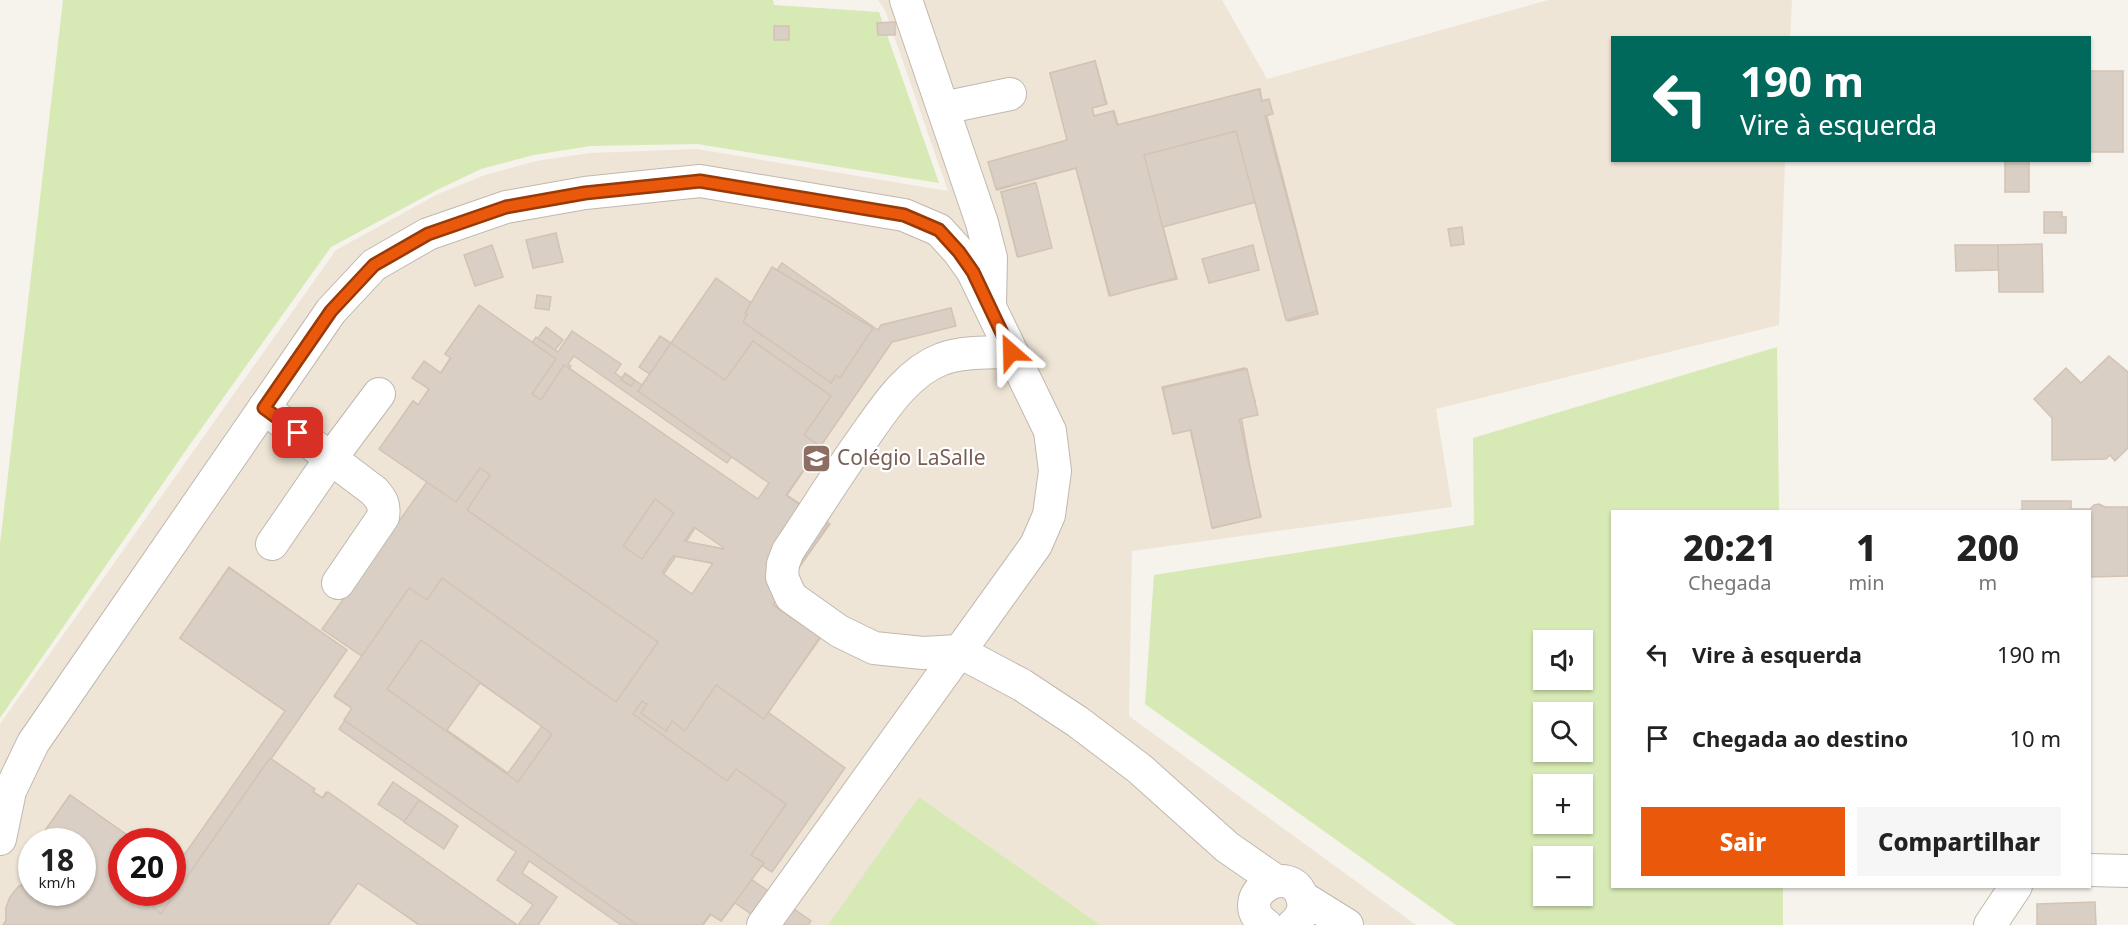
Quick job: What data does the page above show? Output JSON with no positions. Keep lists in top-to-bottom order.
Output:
{
  "places": {
    "school or university": ["Colégio LaSalle"]
  },
  "page": {
    "turn": ["190 m", "Vire à esquerda"],
    "eta": [
      "20:21",
      "Chegada",
      "1",
      "min",
      "200",
      "m"
    ],
    "list": [
      {
        "name": "Vire à esquerda",
        "value": "190 m"
      },
      {
        "name": "Chegada ao destino",
        "value": "10 m"
      }
    ],
    "map_buttons": ["+", "−"],
    "buttons": ["Sair", "Compartilhar"],
    "speed": "18 km/h",
    "limit": "20"
  }
}
